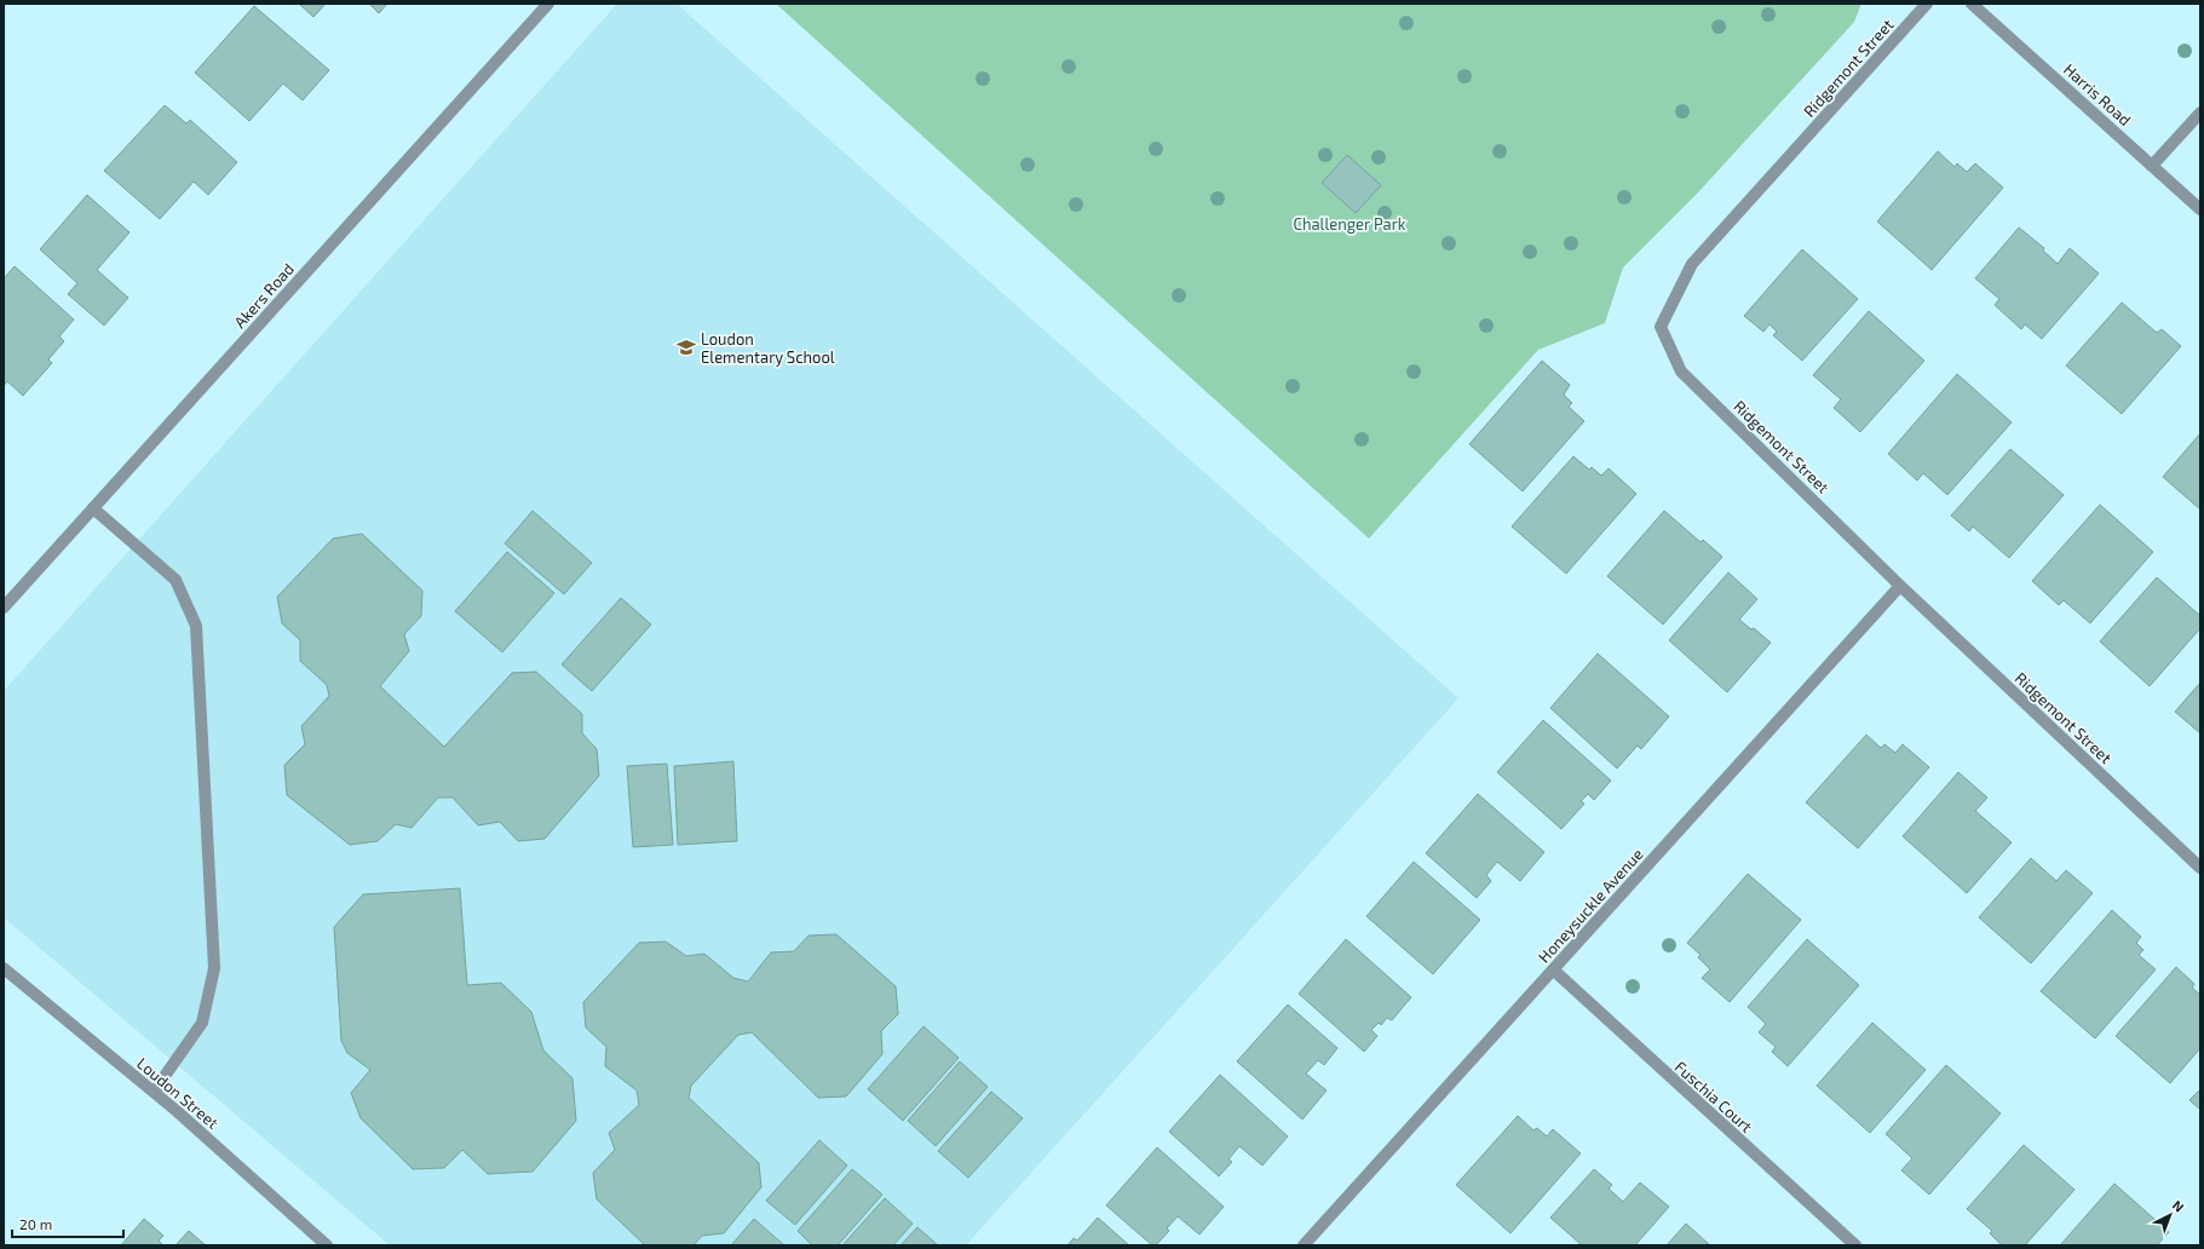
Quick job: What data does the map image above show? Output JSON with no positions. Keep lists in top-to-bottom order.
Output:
{
  "streets": {
    "street": [
      "Ridgemont Street",
      "Harris Road",
      "Akers Road",
      "Honeysuckle Avenue",
      "Loudon Street",
      "Fuschia Court"
    ]
  },
  "crossings": [
    ["Ridgemont Street", "Honeysuckle Avenue"],
    ["Honeysuckle Avenue", "Fuschia Court"]
  ],
  "parks": ["Challenger Park"],
  "places": {
    "school or university": ["Loudon Elementary School"]
  },
  "scale_bar": "20 m",
  "north": "top right"
}
